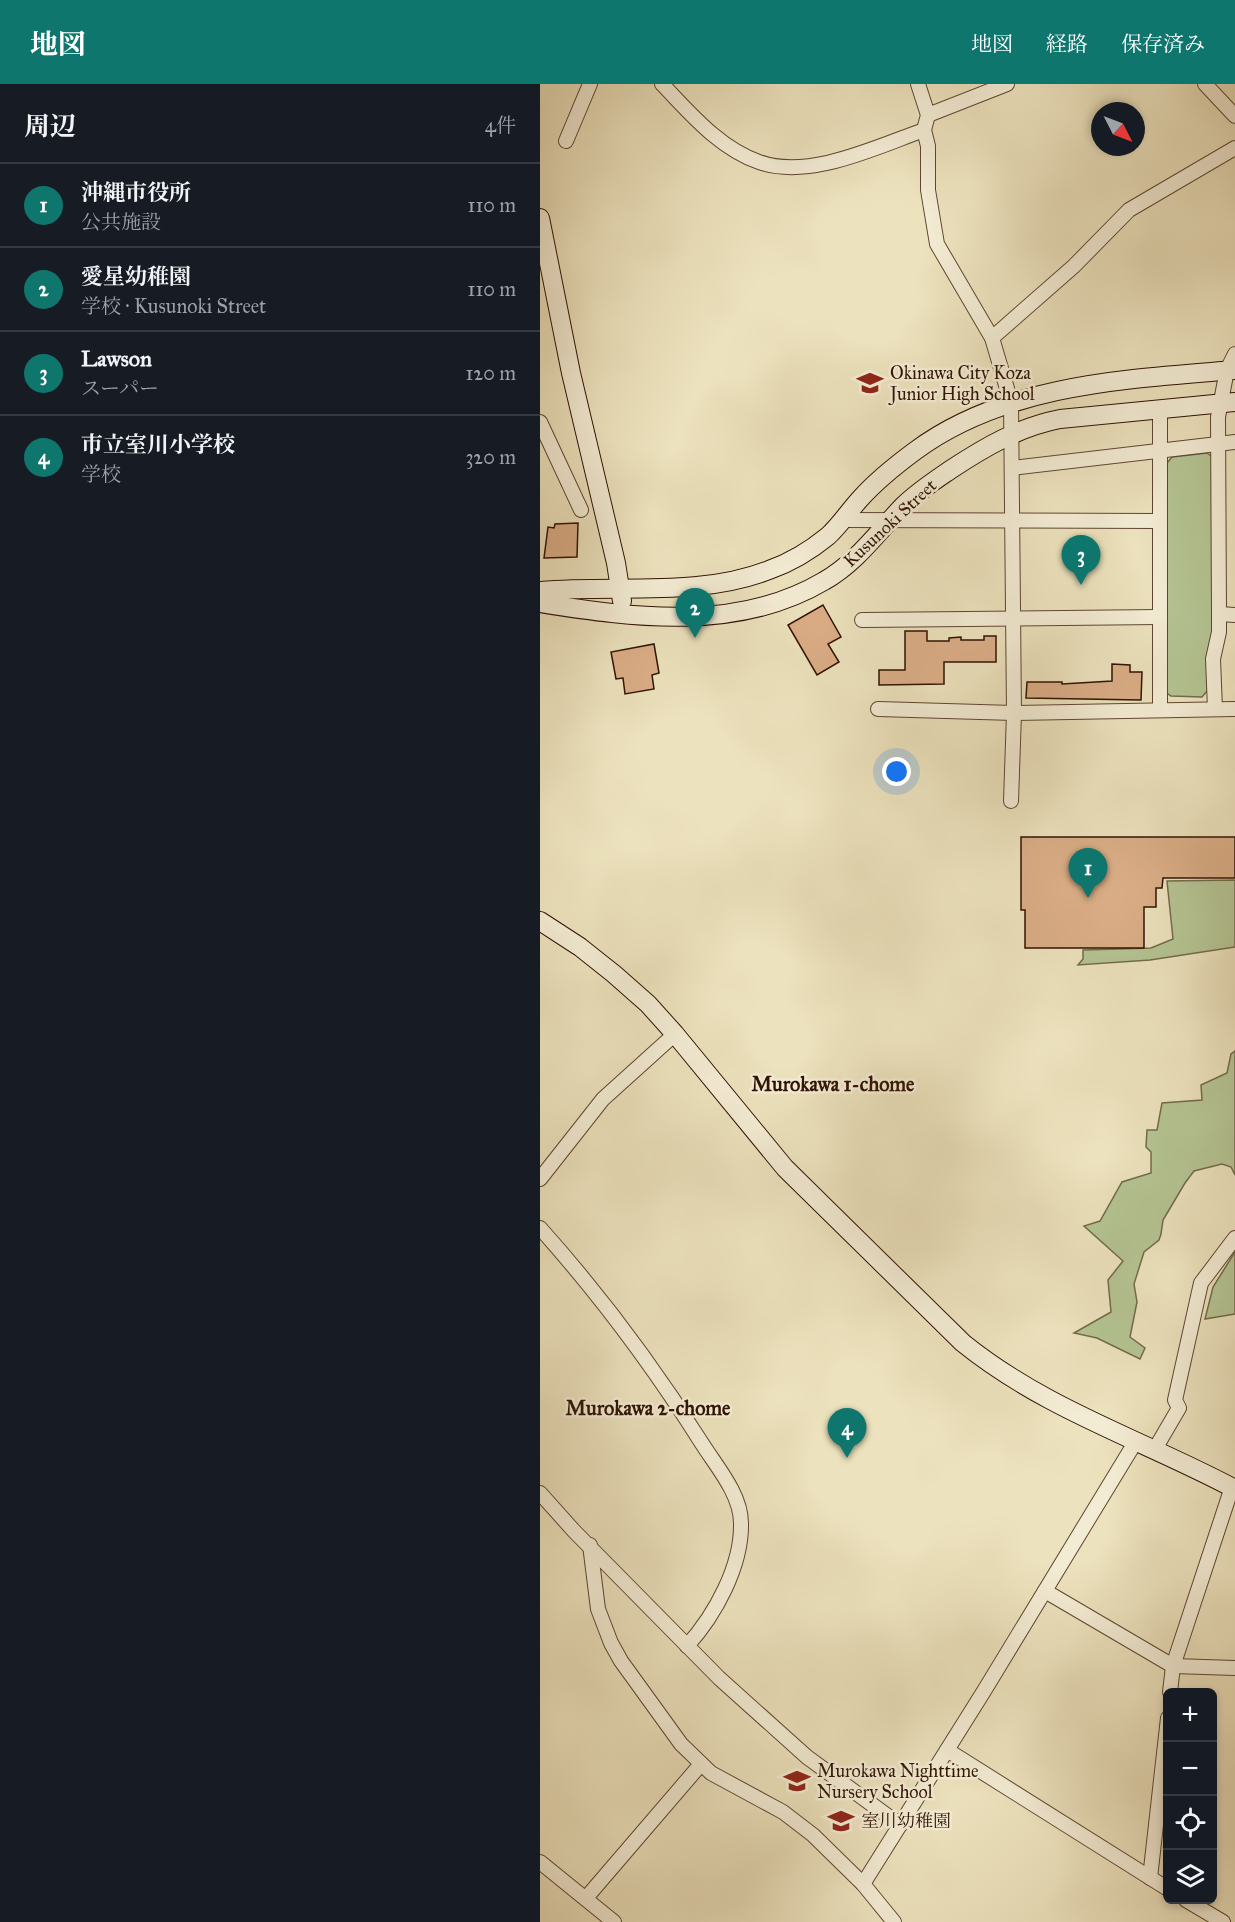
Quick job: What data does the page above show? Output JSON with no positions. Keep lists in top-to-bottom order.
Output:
{
  "streets": {
    "main road": ["Kusunoki Street"]
  },
  "districts": ["Murokawa 1-chome", "Murokawa 2-chome"],
  "places": {
    "school or university": ["Okinawa City Koza Junior High School", "Murokawa Nighttime Nursery School", "室川幼稚園"]
  },
  "north": "bottom right",
  "page": {
    "header": "地図",
    "nav": ["地図", "経路", "保存済み"],
    "heading": ["周辺", "4件"],
    "list": [
      {
        "mark": "1",
        "name": "沖縄市役所",
        "note": "公共施設",
        "value": "110 m"
      },
      {
        "mark": "2",
        "name": "愛星幼稚園",
        "note": "学校 · Kusunoki Street",
        "value": "110 m"
      },
      {
        "mark": "3",
        "name": "Lawson",
        "note": "スーパー",
        "value": "120 m"
      },
      {
        "mark": "4",
        "name": "市立室川小学校",
        "note": "学校",
        "value": "320 m"
      }
    ],
    "pins": [
      "3",
      "2",
      "1",
      "4"
    ],
    "map_buttons": ["+", "−"]
  }
}
